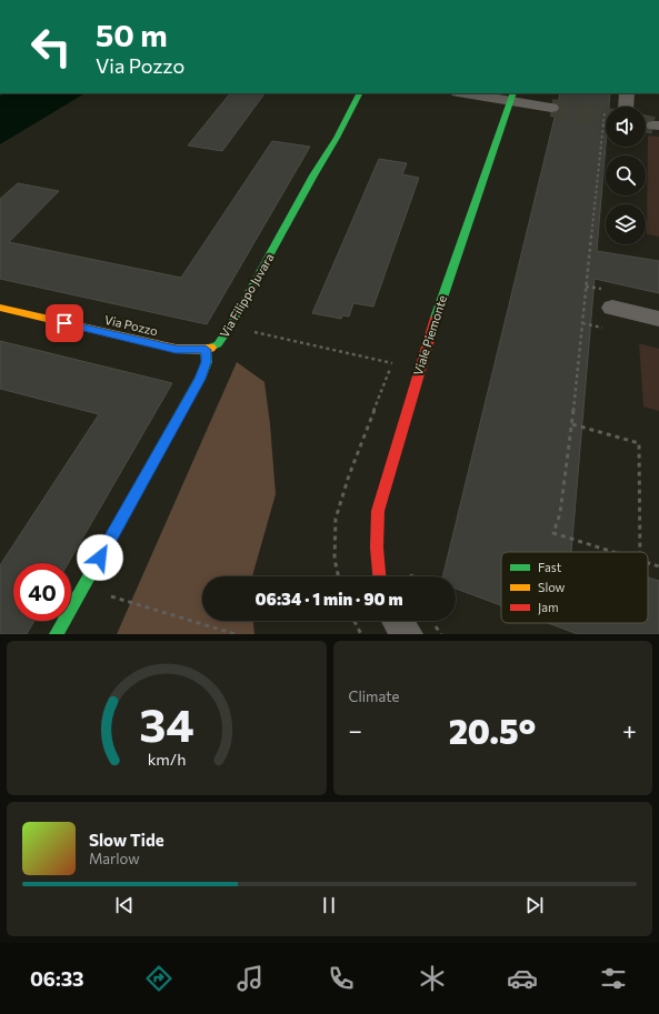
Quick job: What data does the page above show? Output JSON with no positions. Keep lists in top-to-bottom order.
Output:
{
  "streets": {
    "street": ["Via Filippo Juvara", "Via Pozzo", "Viale Piemonte"]
  },
  "crossings": [
    ["Via Filippo Juvara", "Via Pozzo"]
  ],
  "legend": ["Fast", "Slow", "Jam"],
  "page": {
    "turn": ["50 m", "Via Pozzo"],
    "limit": "40",
    "trip": "06:34 · 1 min · 90 m",
    "tile": "Climate",
    "heat": ["−", "20.5°", "+"],
    "song": ["Slow Tide", "Marlow"],
    "tabs": "06:33",
    "gauge": ["34", "km/h"]
  }
}
